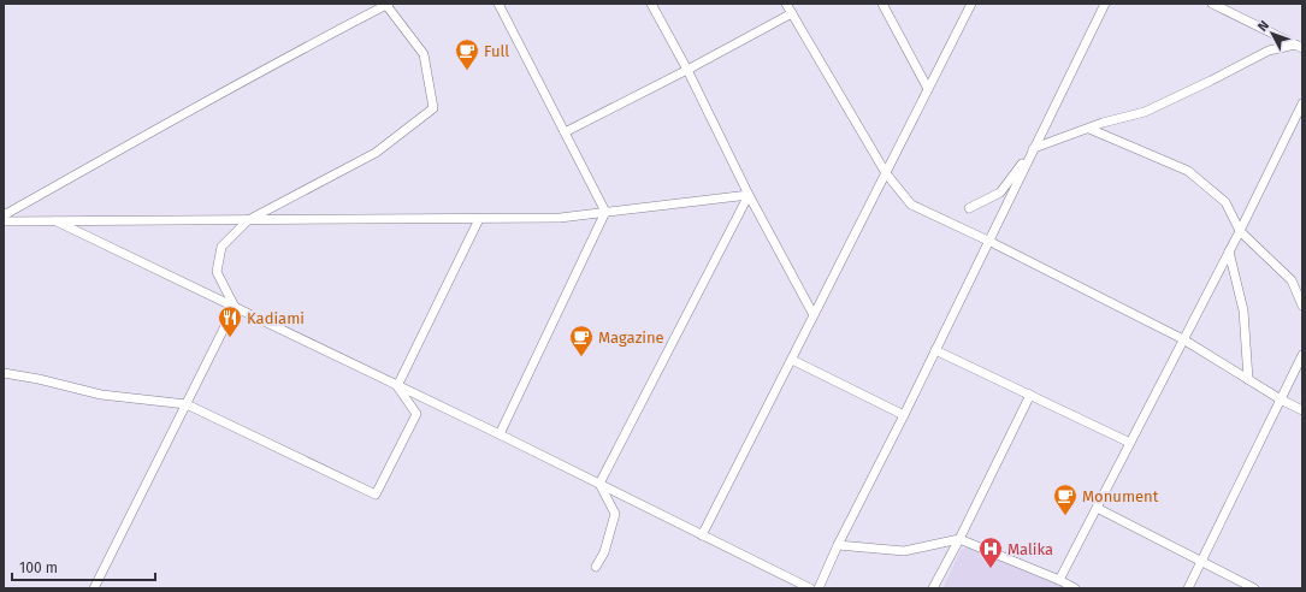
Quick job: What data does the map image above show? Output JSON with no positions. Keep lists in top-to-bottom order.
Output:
{
  "places": {
    "cafe": ["Full", "Magazine", "Monument"],
    "restaurant": ["Kadiami"],
    "hospital": ["Malika"]
  },
  "scale_bar": "100 m",
  "north": "top left"
}
